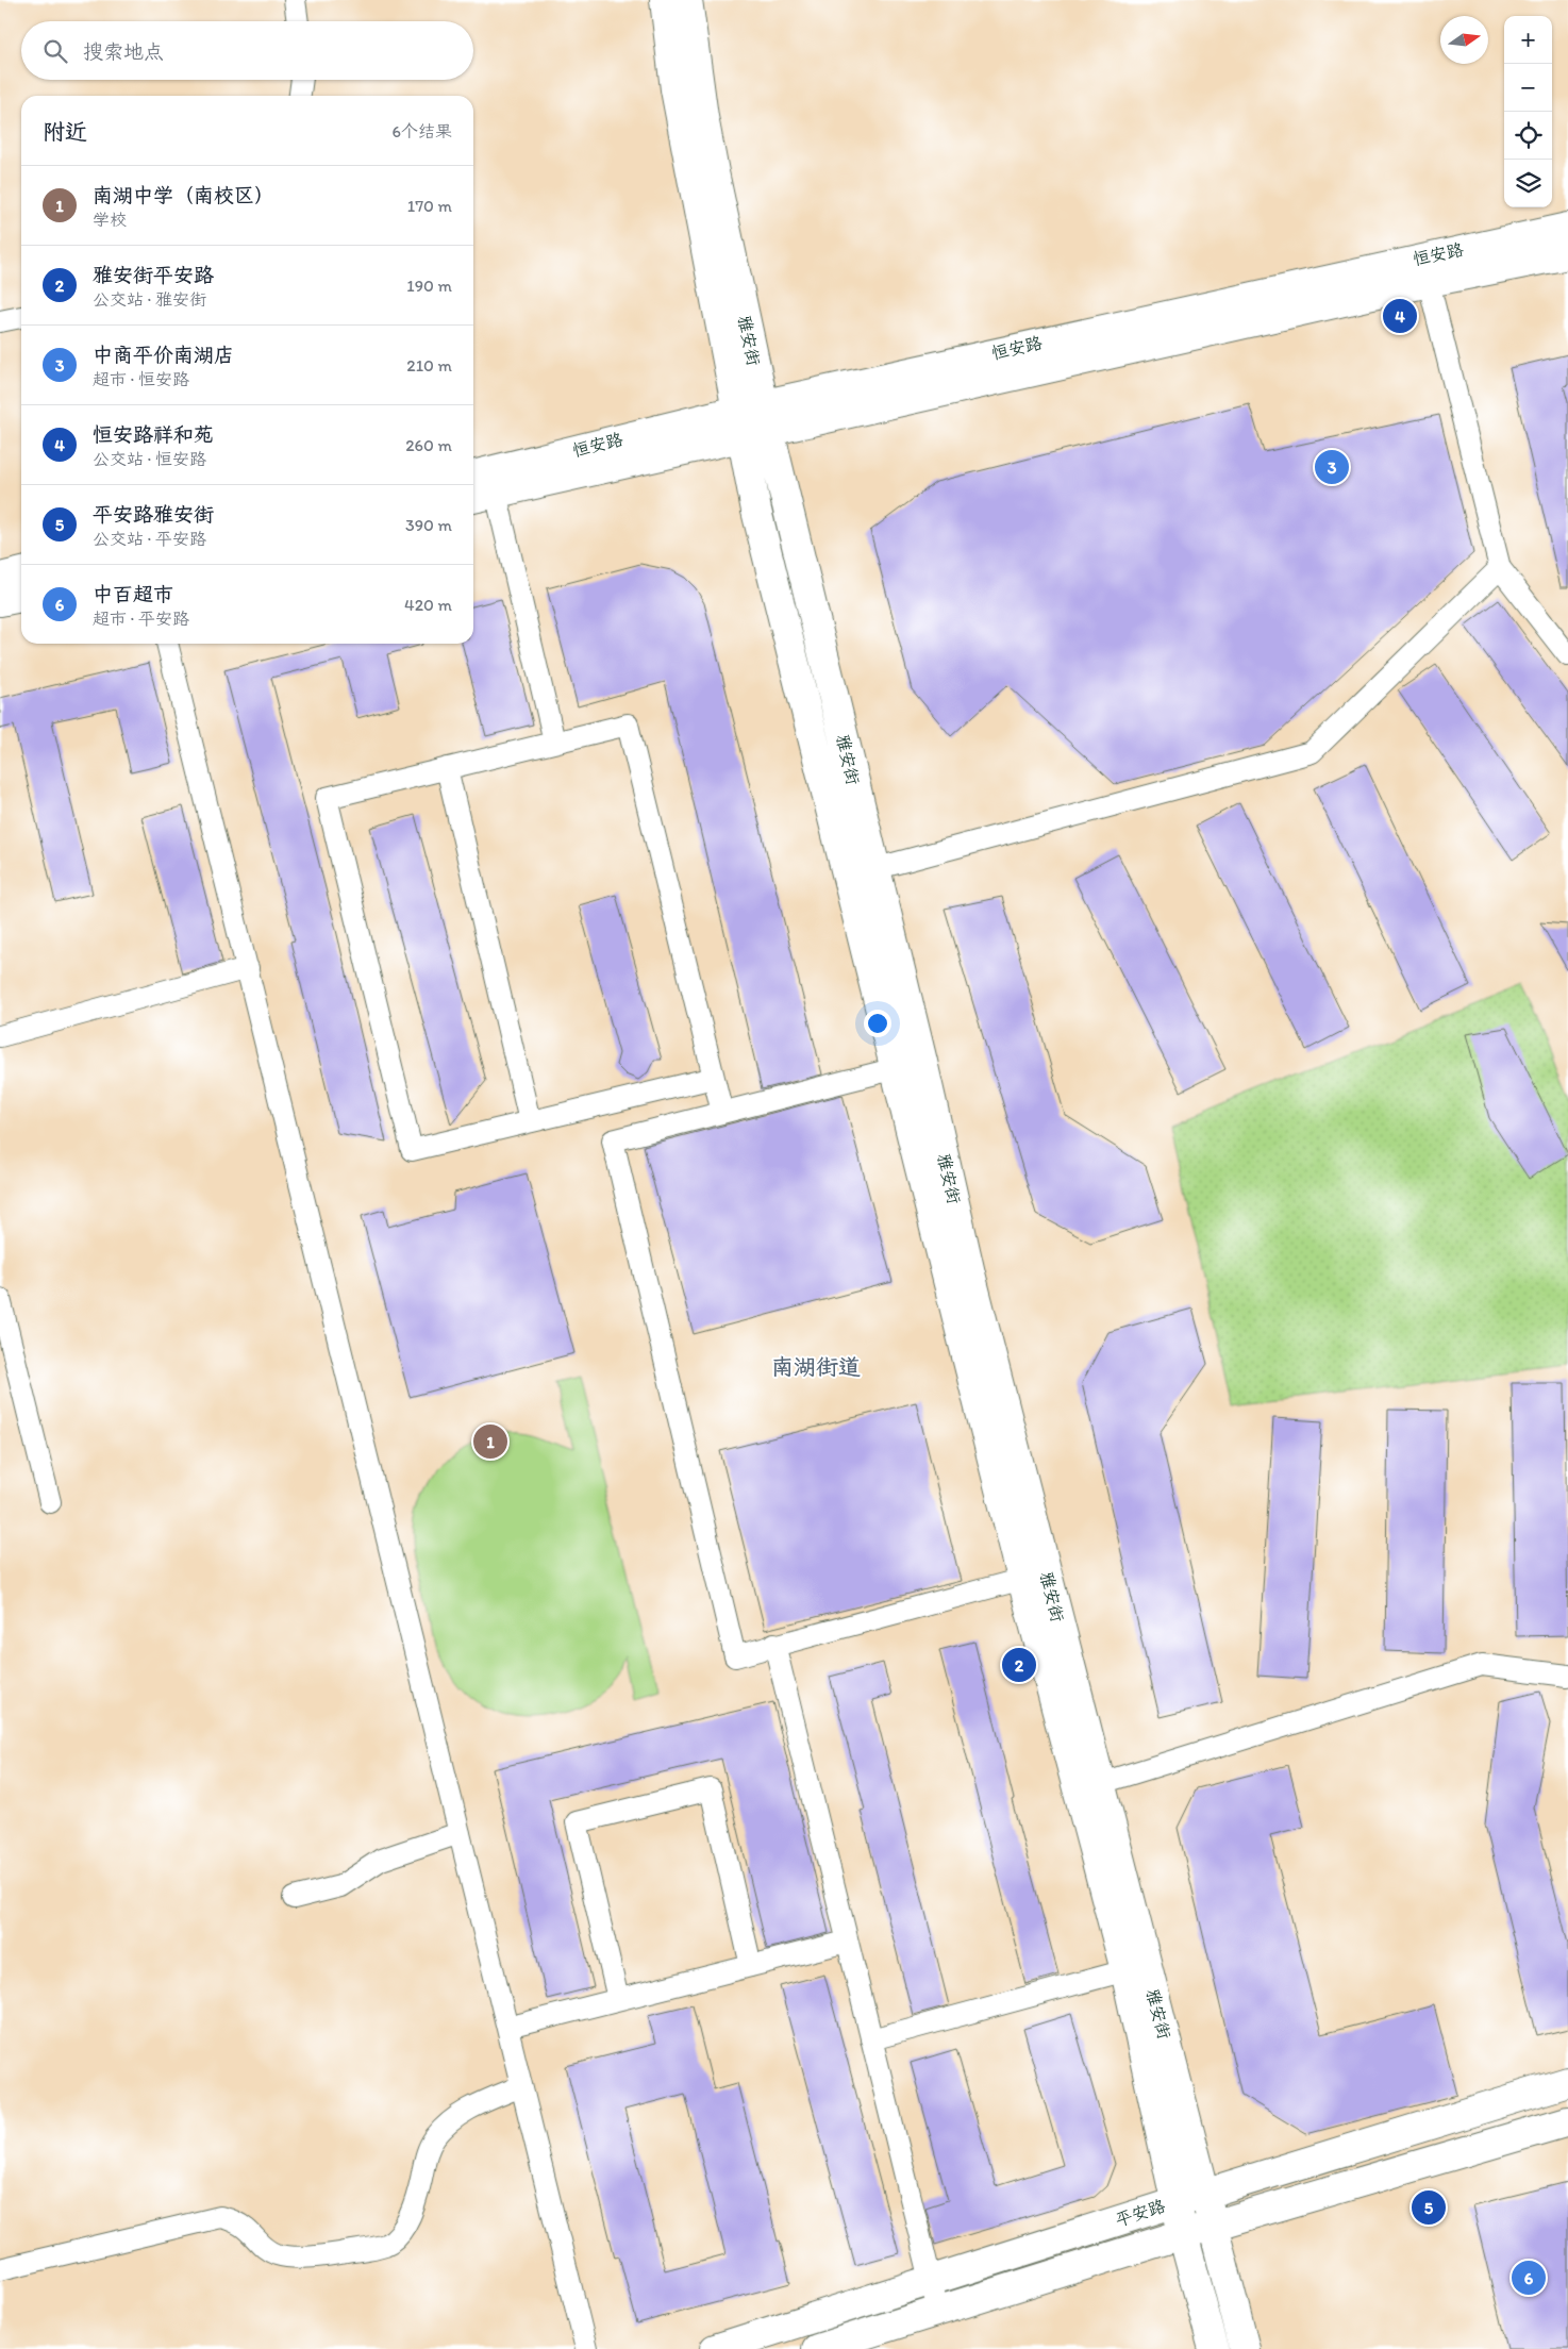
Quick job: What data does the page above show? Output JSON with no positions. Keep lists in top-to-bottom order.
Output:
{
  "streets": {
    "main road": ["恒安路", "雅安街", "平安路"]
  },
  "crossings": [
    ["恒安路", "雅安街"],
    ["雅安街", "平安路"]
  ],
  "districts": ["南湖街道"],
  "north": "right",
  "page": {
    "map_buttons": ["+", "−"],
    "search": "搜索地点",
    "heading": ["附近", "6个结果"],
    "list": [
      {
        "mark": "1",
        "name": "南湖中学（南校区）",
        "note": "学校",
        "value": "170 m"
      },
      {
        "mark": "2",
        "name": "雅安街平安路",
        "note": "公交站 · 雅安街",
        "value": "190 m"
      },
      {
        "mark": "3",
        "name": "中商平价南湖店",
        "note": "超市 · 恒安路",
        "value": "210 m"
      },
      {
        "mark": "4",
        "name": "恒安路祥和苑",
        "note": "公交站 · 恒安路",
        "value": "260 m"
      },
      {
        "mark": "5",
        "name": "平安路雅安街",
        "note": "公交站 · 平安路",
        "value": "390 m"
      },
      {
        "mark": "6",
        "name": "中百超市",
        "note": "超市 · 平安路",
        "value": "420 m"
      }
    ],
    "pins": [
      "4",
      "3",
      "1",
      "2",
      "5",
      "6"
    ]
  }
}
